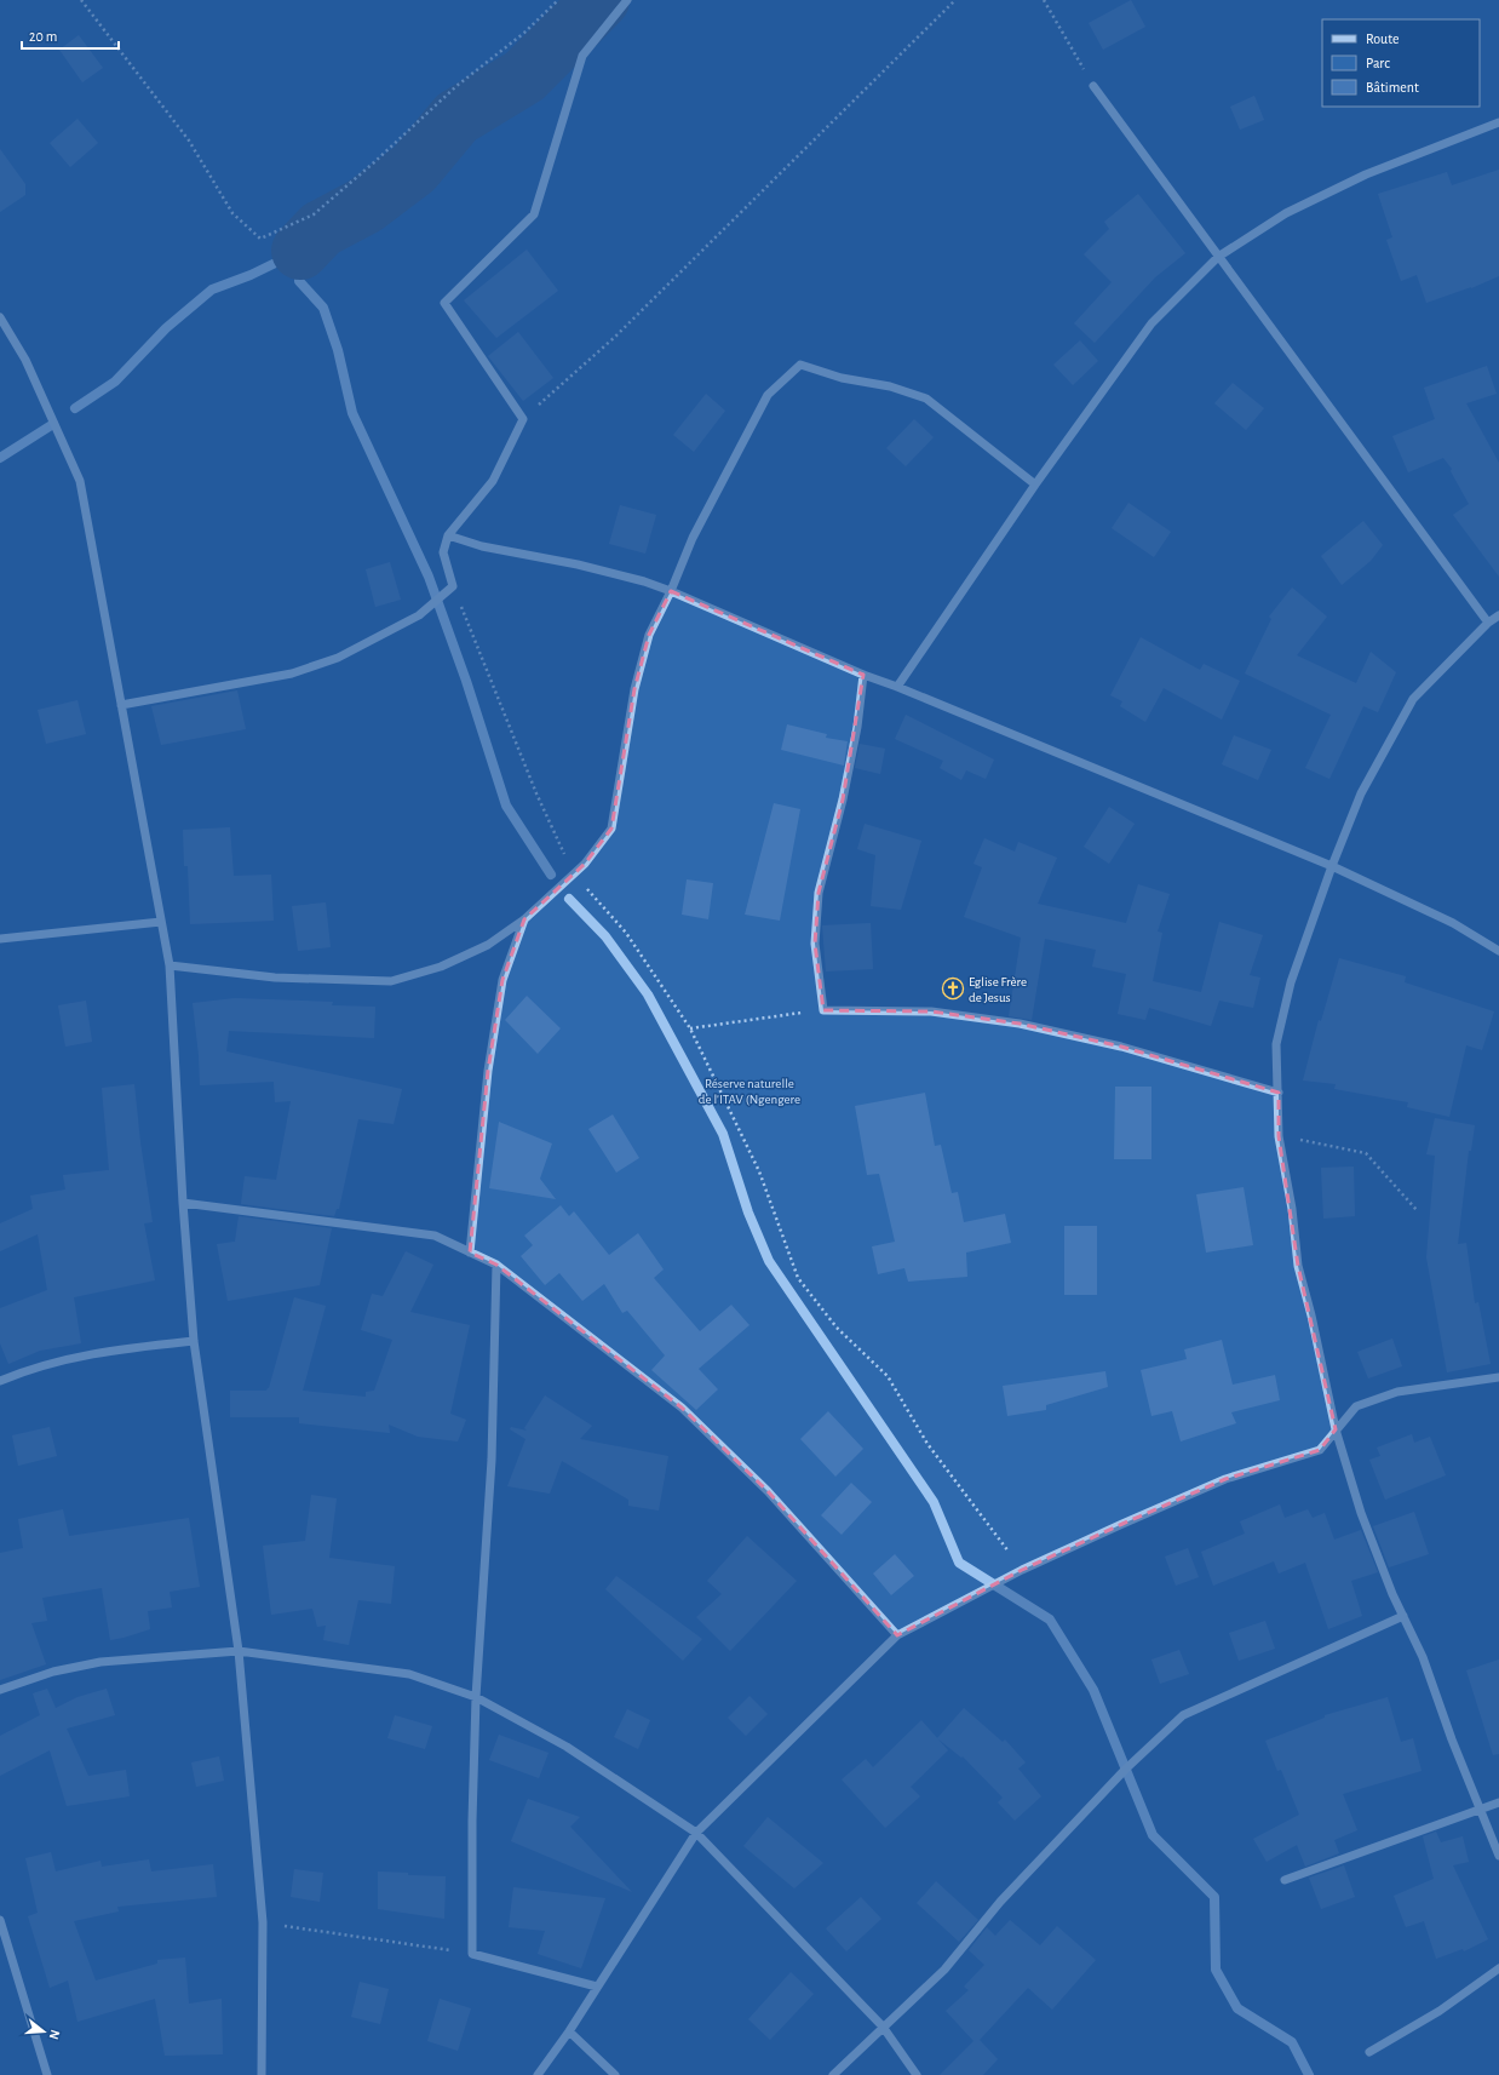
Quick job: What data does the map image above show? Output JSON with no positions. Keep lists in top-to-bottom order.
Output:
{
  "parks": ["Réserve naturelle de l'ITAV (Ngengere"],
  "places": {
    "church": ["Eglise Frère de Jesus"]
  },
  "legend": ["Route", "Parc", "Bâtiment"],
  "scale_bar": "20 m",
  "north": "right"
}
